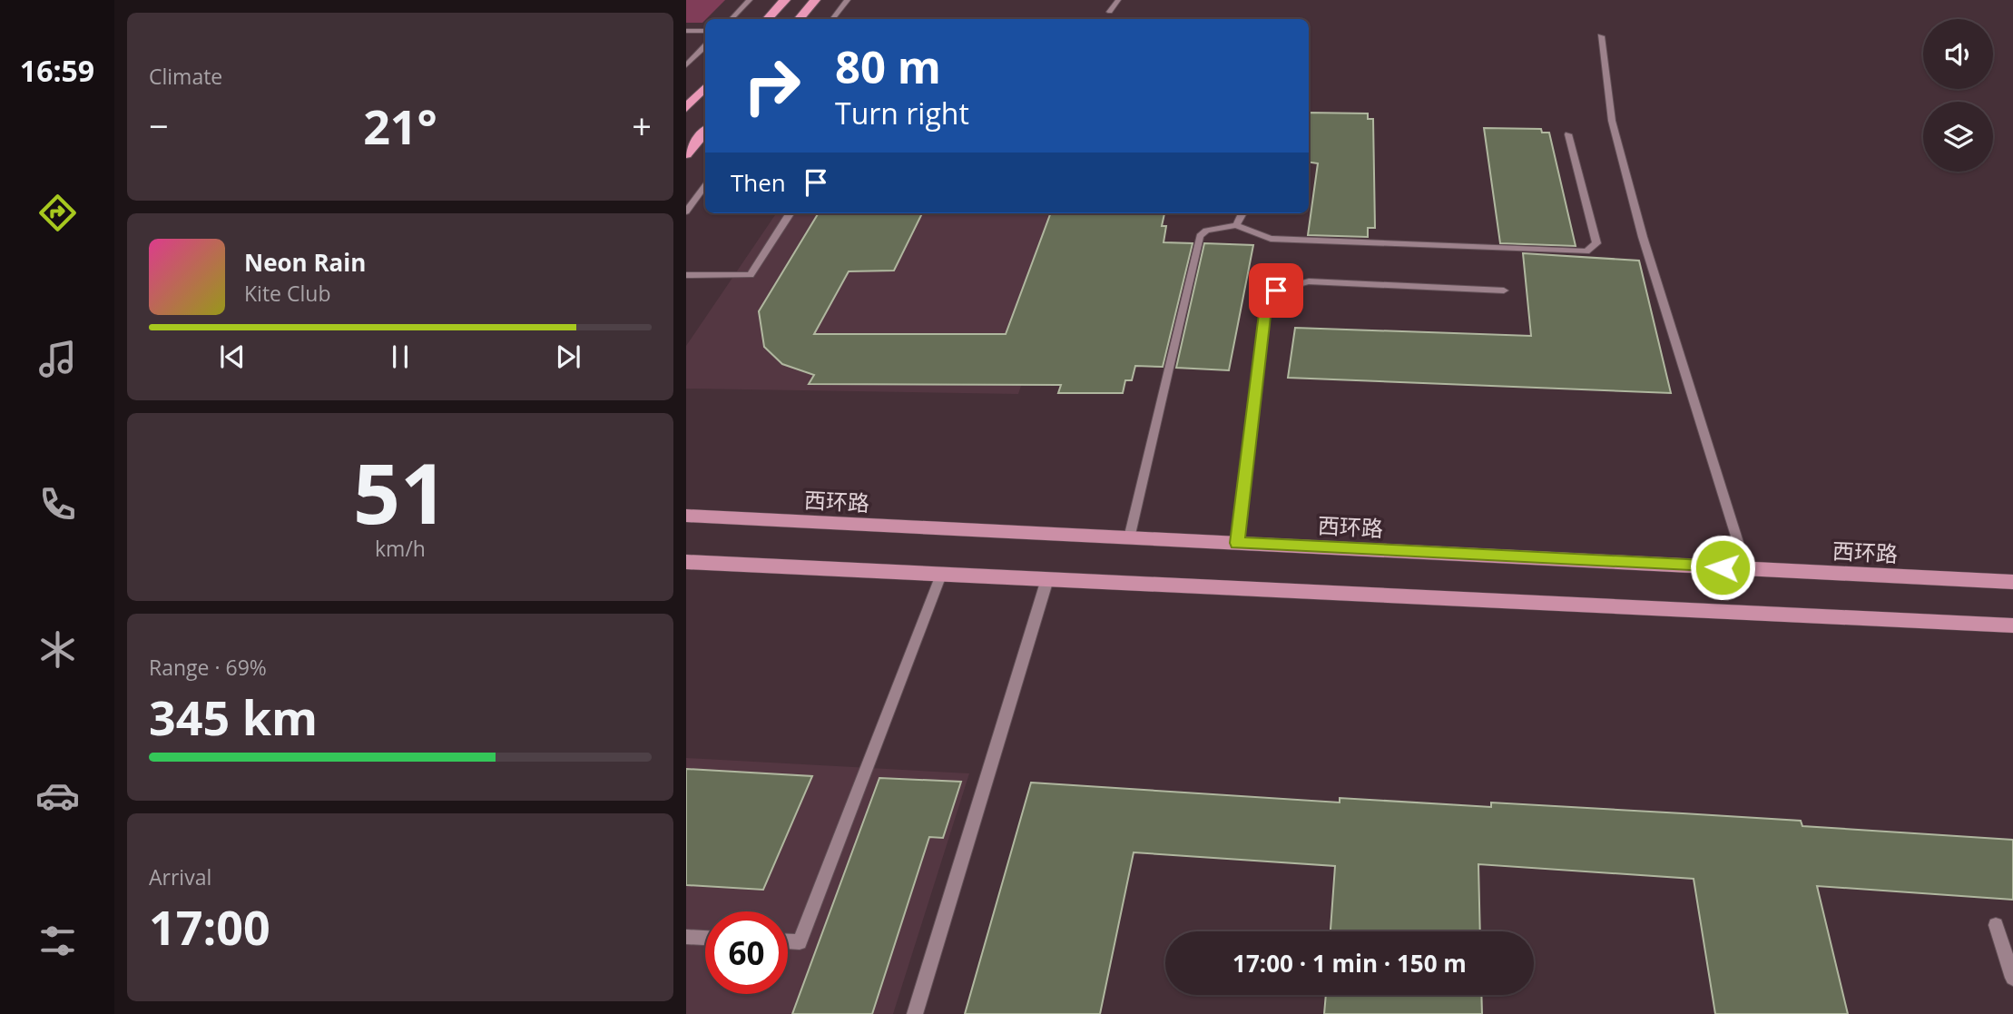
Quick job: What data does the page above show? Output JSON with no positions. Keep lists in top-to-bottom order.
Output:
{
  "streets": {
    "main road": ["西环路"]
  },
  "page": {
    "tabs": "16:59",
    "tile": [
      "Climate",
      ["51", "km/h"],
      ["Range · 69%", "345 km"],
      ["Arrival", "17:00"]
    ],
    "turn": ["80 m", "Turn right"],
    "heat": ["−", "21°", "+"],
    "then": "Then",
    "song": ["Neon Rain", "Kite Club"],
    "limit": "60",
    "trip": "17:00 · 1 min · 150 m"
  }
}
